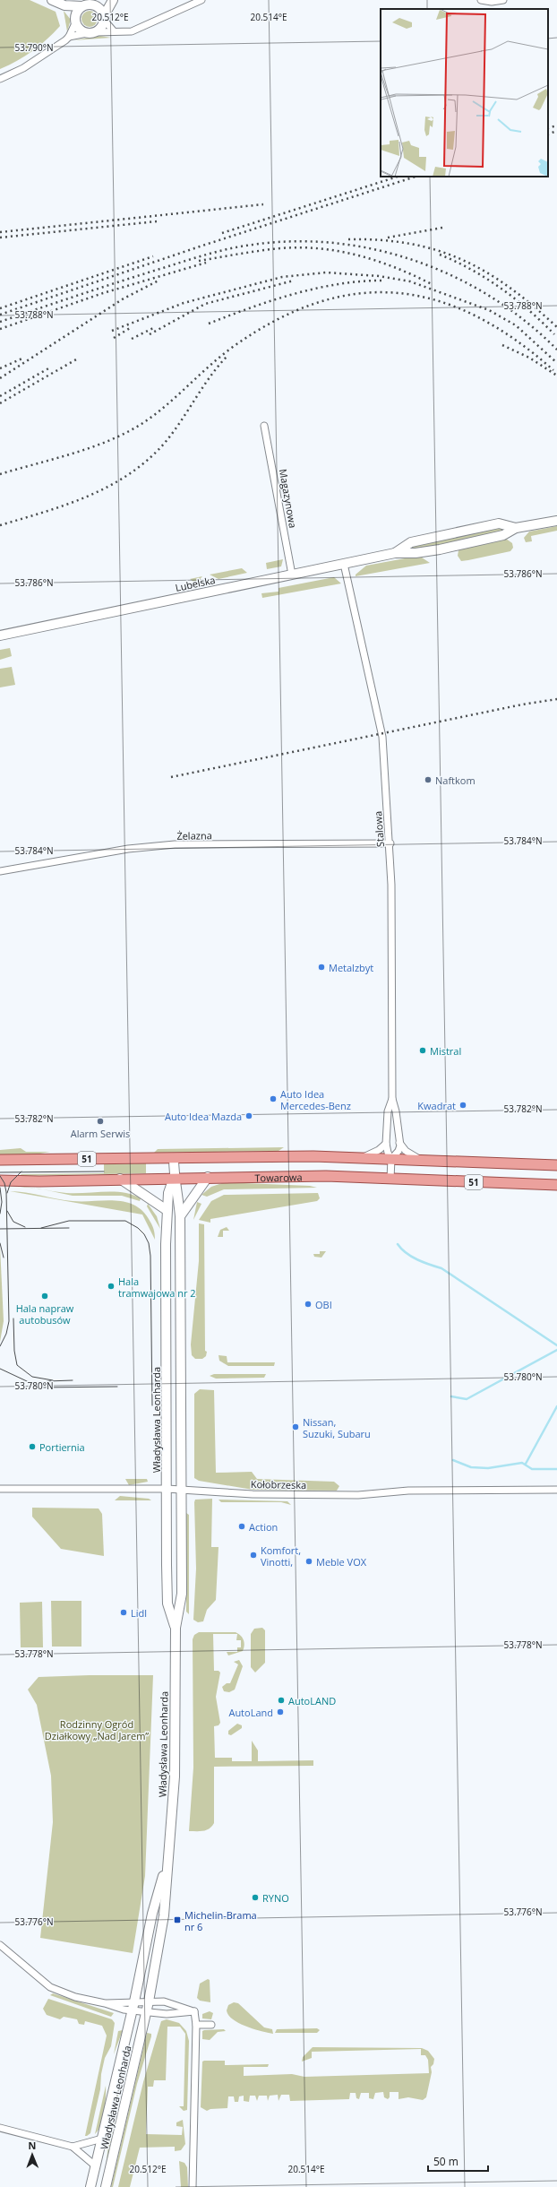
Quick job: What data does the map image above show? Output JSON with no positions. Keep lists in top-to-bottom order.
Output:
{
  "streets": {
    "main road": [
      "Lubelska",
      "51",
      "Towarowa",
      "Władysława Leonharda"
    ],
    "street": [
      "Magazynowa",
      "Stalowa",
      "Żelazna",
      "Kołobrzeska"
    ]
  },
  "crossings": [
    ["Magazynowa", "Lubelska"],
    ["Lubelska", "Stalowa"],
    ["Stalowa", "Żelazna"],
    ["Stalowa", "Towarowa"],
    ["Towarowa", "Władysława Leonharda"],
    ["Władysława Leonharda", "Kołobrzeska"]
  ],
  "parks": ["Rodzinny Ogród Działkowy „Nad Jarem”"],
  "places": {
    "other": [
      "Naftkom",
      "Metalzbyt",
      "Mistral",
      "Auto Idea Mercedes-Benz",
      "Kwadrat",
      "Auto Idea Mazda",
      "Alarm Serwis",
      "Hala tramwajowa nr 2",
      "Hala napraw autobusów",
      "OBI",
      "Nissan, Suzuki, Subaru",
      "Portiernia",
      "Action",
      "Komfort, Vinotti,",
      "Meble VOX",
      "Lidl",
      "AutoLAND",
      "AutoLand",
      "RYNO"
    ],
    "transit": ["Michelin-Brama nr 6"]
  },
  "scale_bar": "50 m",
  "north": "top",
  "coordinates": [
    "20.512°E",
    "20.514°E",
    "53.790°N",
    "53.788°N",
    "53.786°N",
    "53.784°N",
    "53.782°N",
    "53.780°N",
    "53.778°N",
    "53.776°N"
  ]
}
